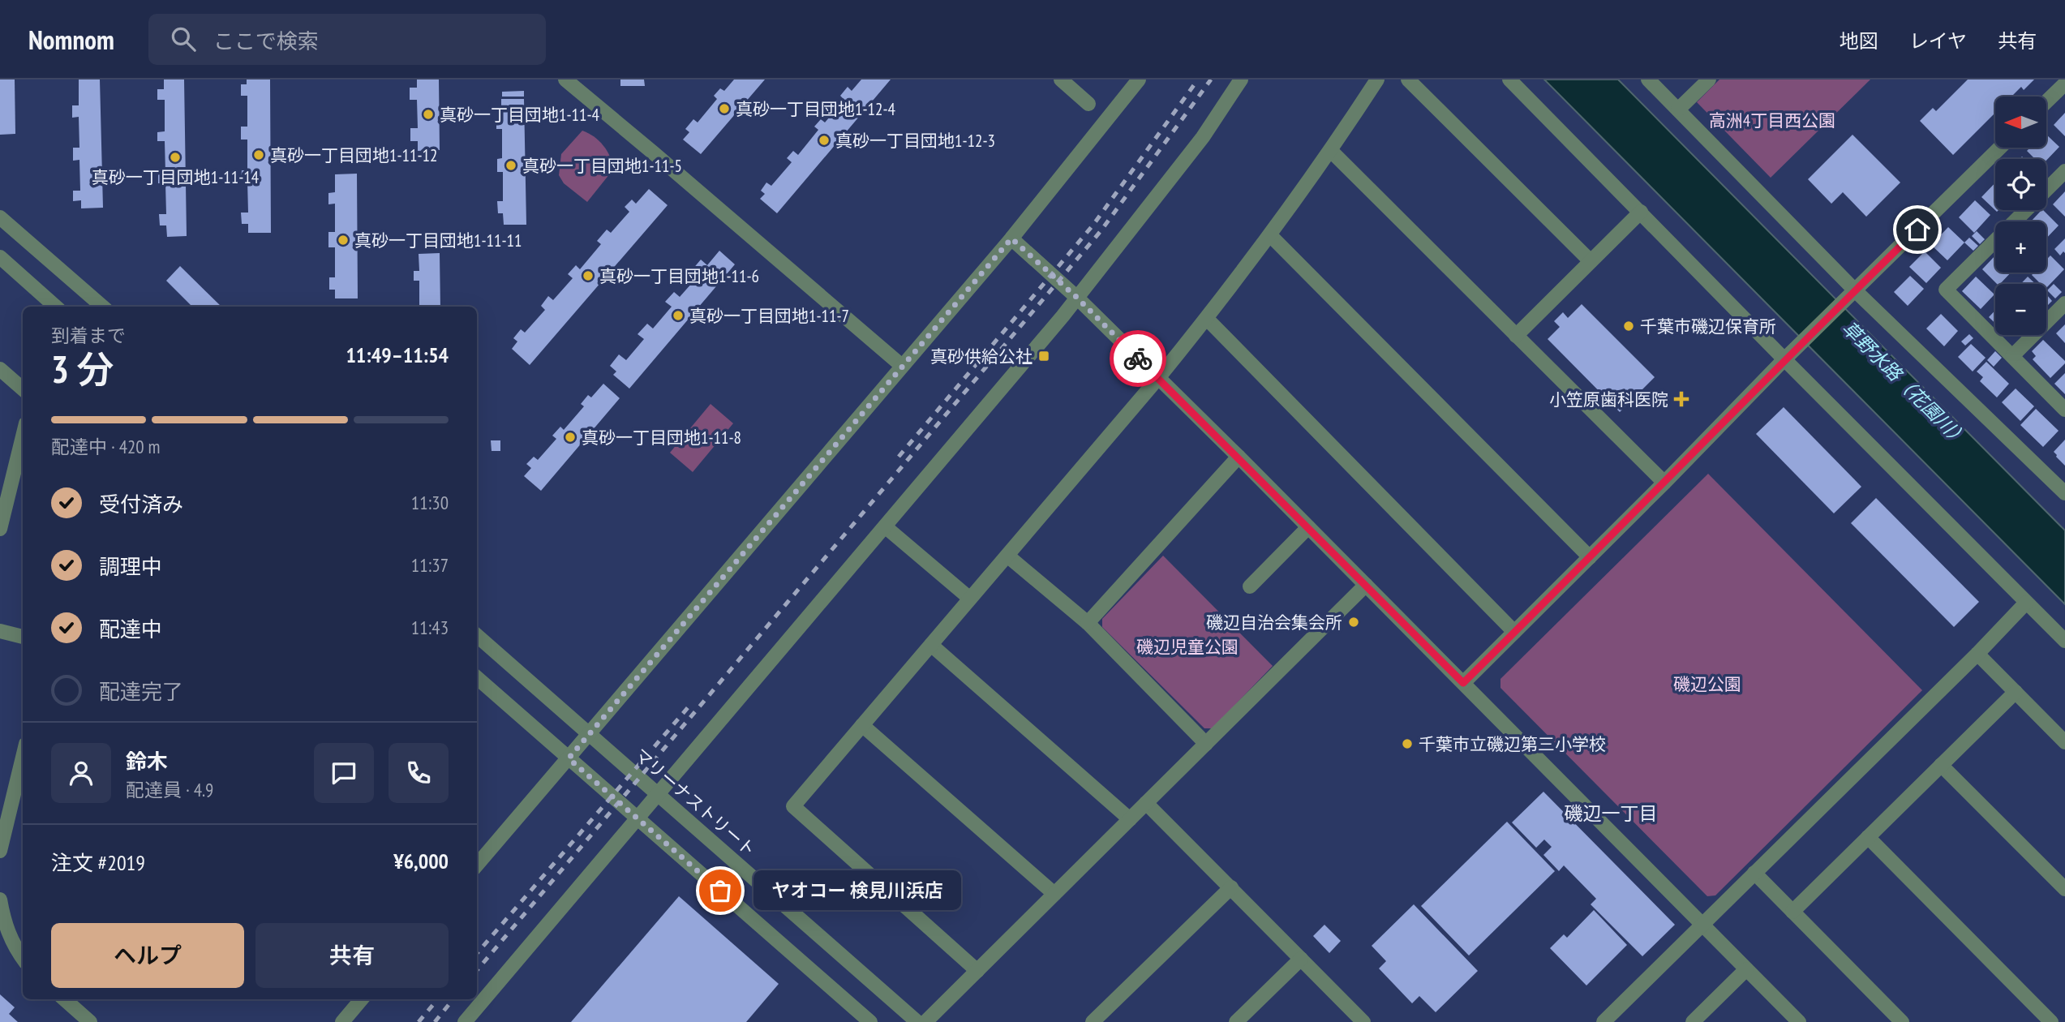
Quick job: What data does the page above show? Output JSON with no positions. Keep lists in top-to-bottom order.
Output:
{
  "streets": {
    "street": ["マリーナストリート"]
  },
  "districts": ["磯辺一丁目"],
  "water": ["草野水路（花園川）"],
  "parks": ["高洲4丁目西公園", "磯辺児童公園", "磯辺公園"],
  "places": {
    "other": [
      "真砂一丁目団地1-12-4",
      "真砂一丁目団地1-11-4",
      "真砂一丁目団地1-12-3",
      "真砂一丁目団地1-11-12",
      "真砂一丁目団地1-11-14",
      "真砂一丁目団地1-11-5",
      "真砂一丁目団地1-11-11",
      "真砂一丁目団地1-11-6",
      "真砂一丁目団地1-11-7",
      "千葉市磯辺保育所",
      "真砂一丁目団地1-11-8",
      "磯辺自治会集会所",
      "千葉市立磯辺第三小学校",
      "ヤオコー 検見川浜店"
    ],
    "transit": ["真砂供給公社"],
    "health": ["小笠原歯科医院"]
  },
  "north": "left",
  "page": {
    "header": "Nomnom",
    "search": "ここで検索",
    "nav": ["地図", "レイヤ", "共有"],
    "map_buttons": ["+", "−"],
    "heading": ["3 分", "到着まで", "11:49–11:54"],
    "panel": [
      "鈴木",
      "配達員 · 4.9",
      "注文 #2019",
      "¥6,000"
    ],
    "bar": "配達中 · 420 m",
    "list": [
      ["受付済み", "11:30"],
      ["調理中", "11:37"],
      ["配達中", "11:43"],
      "配達完了"
    ],
    "bubble": "ヤオコー 検見川浜店",
    "buttons": ["ヘルプ", "共有"]
  }
}
